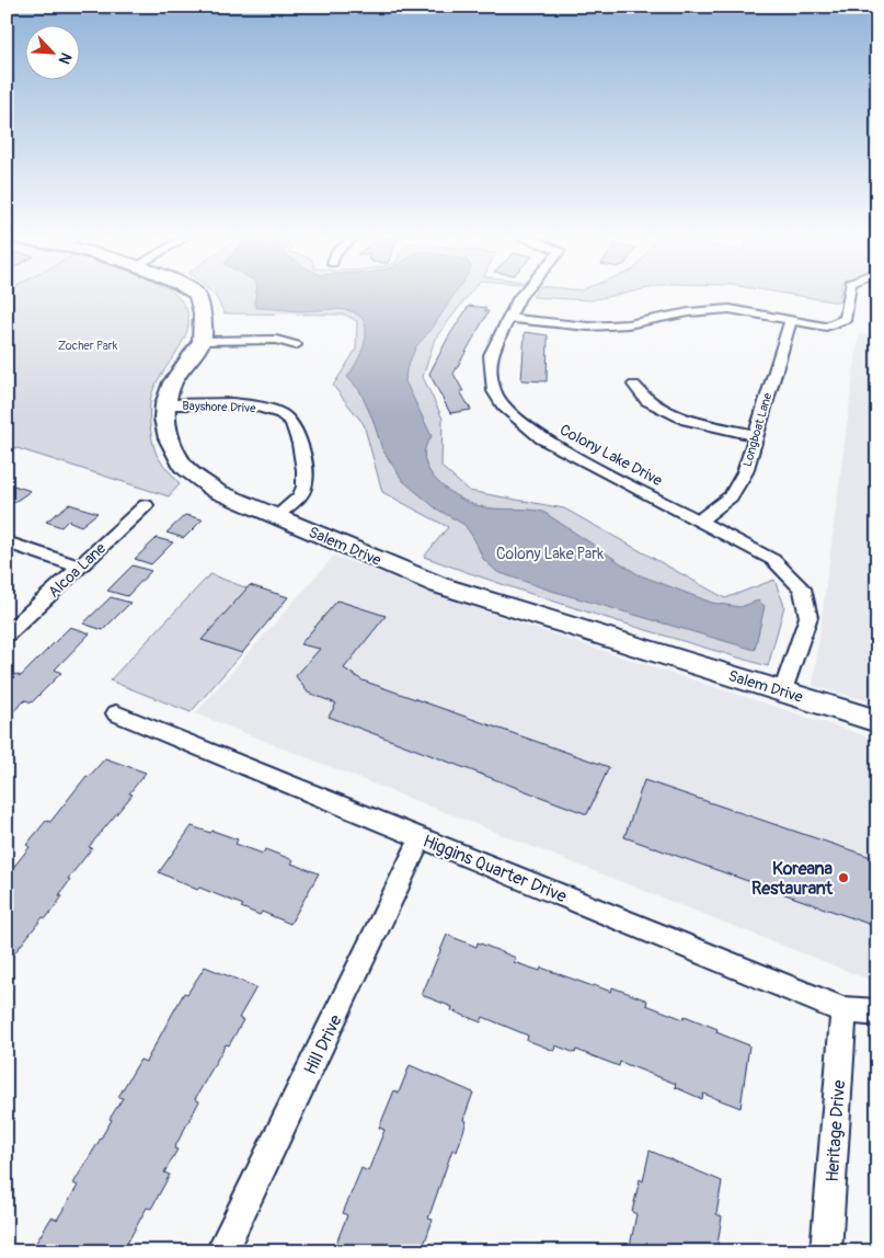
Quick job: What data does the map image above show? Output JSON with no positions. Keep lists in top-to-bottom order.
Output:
{
  "streets": {
    "street": [
      "Bayshore Drive",
      "Longboat Lane",
      "Colony Lake Drive",
      "Salem Drive",
      "Alcoa Lane",
      "Higgins Quarter Drive",
      "Hill Drive",
      "Heritage Drive"
    ]
  },
  "crossings": [
    ["Bayshore Drive", "Salem Drive"],
    ["Longboat Lane", "Colony Lake Drive"],
    ["Colony Lake Drive", "Salem Drive"],
    ["Higgins Quarter Drive", "Hill Drive"],
    ["Higgins Quarter Drive", "Heritage Drive"]
  ],
  "parks": ["Zocher Park", "Colony Lake Park"],
  "places": ["Koreana Restaurant"],
  "north": "bottom right"
}
